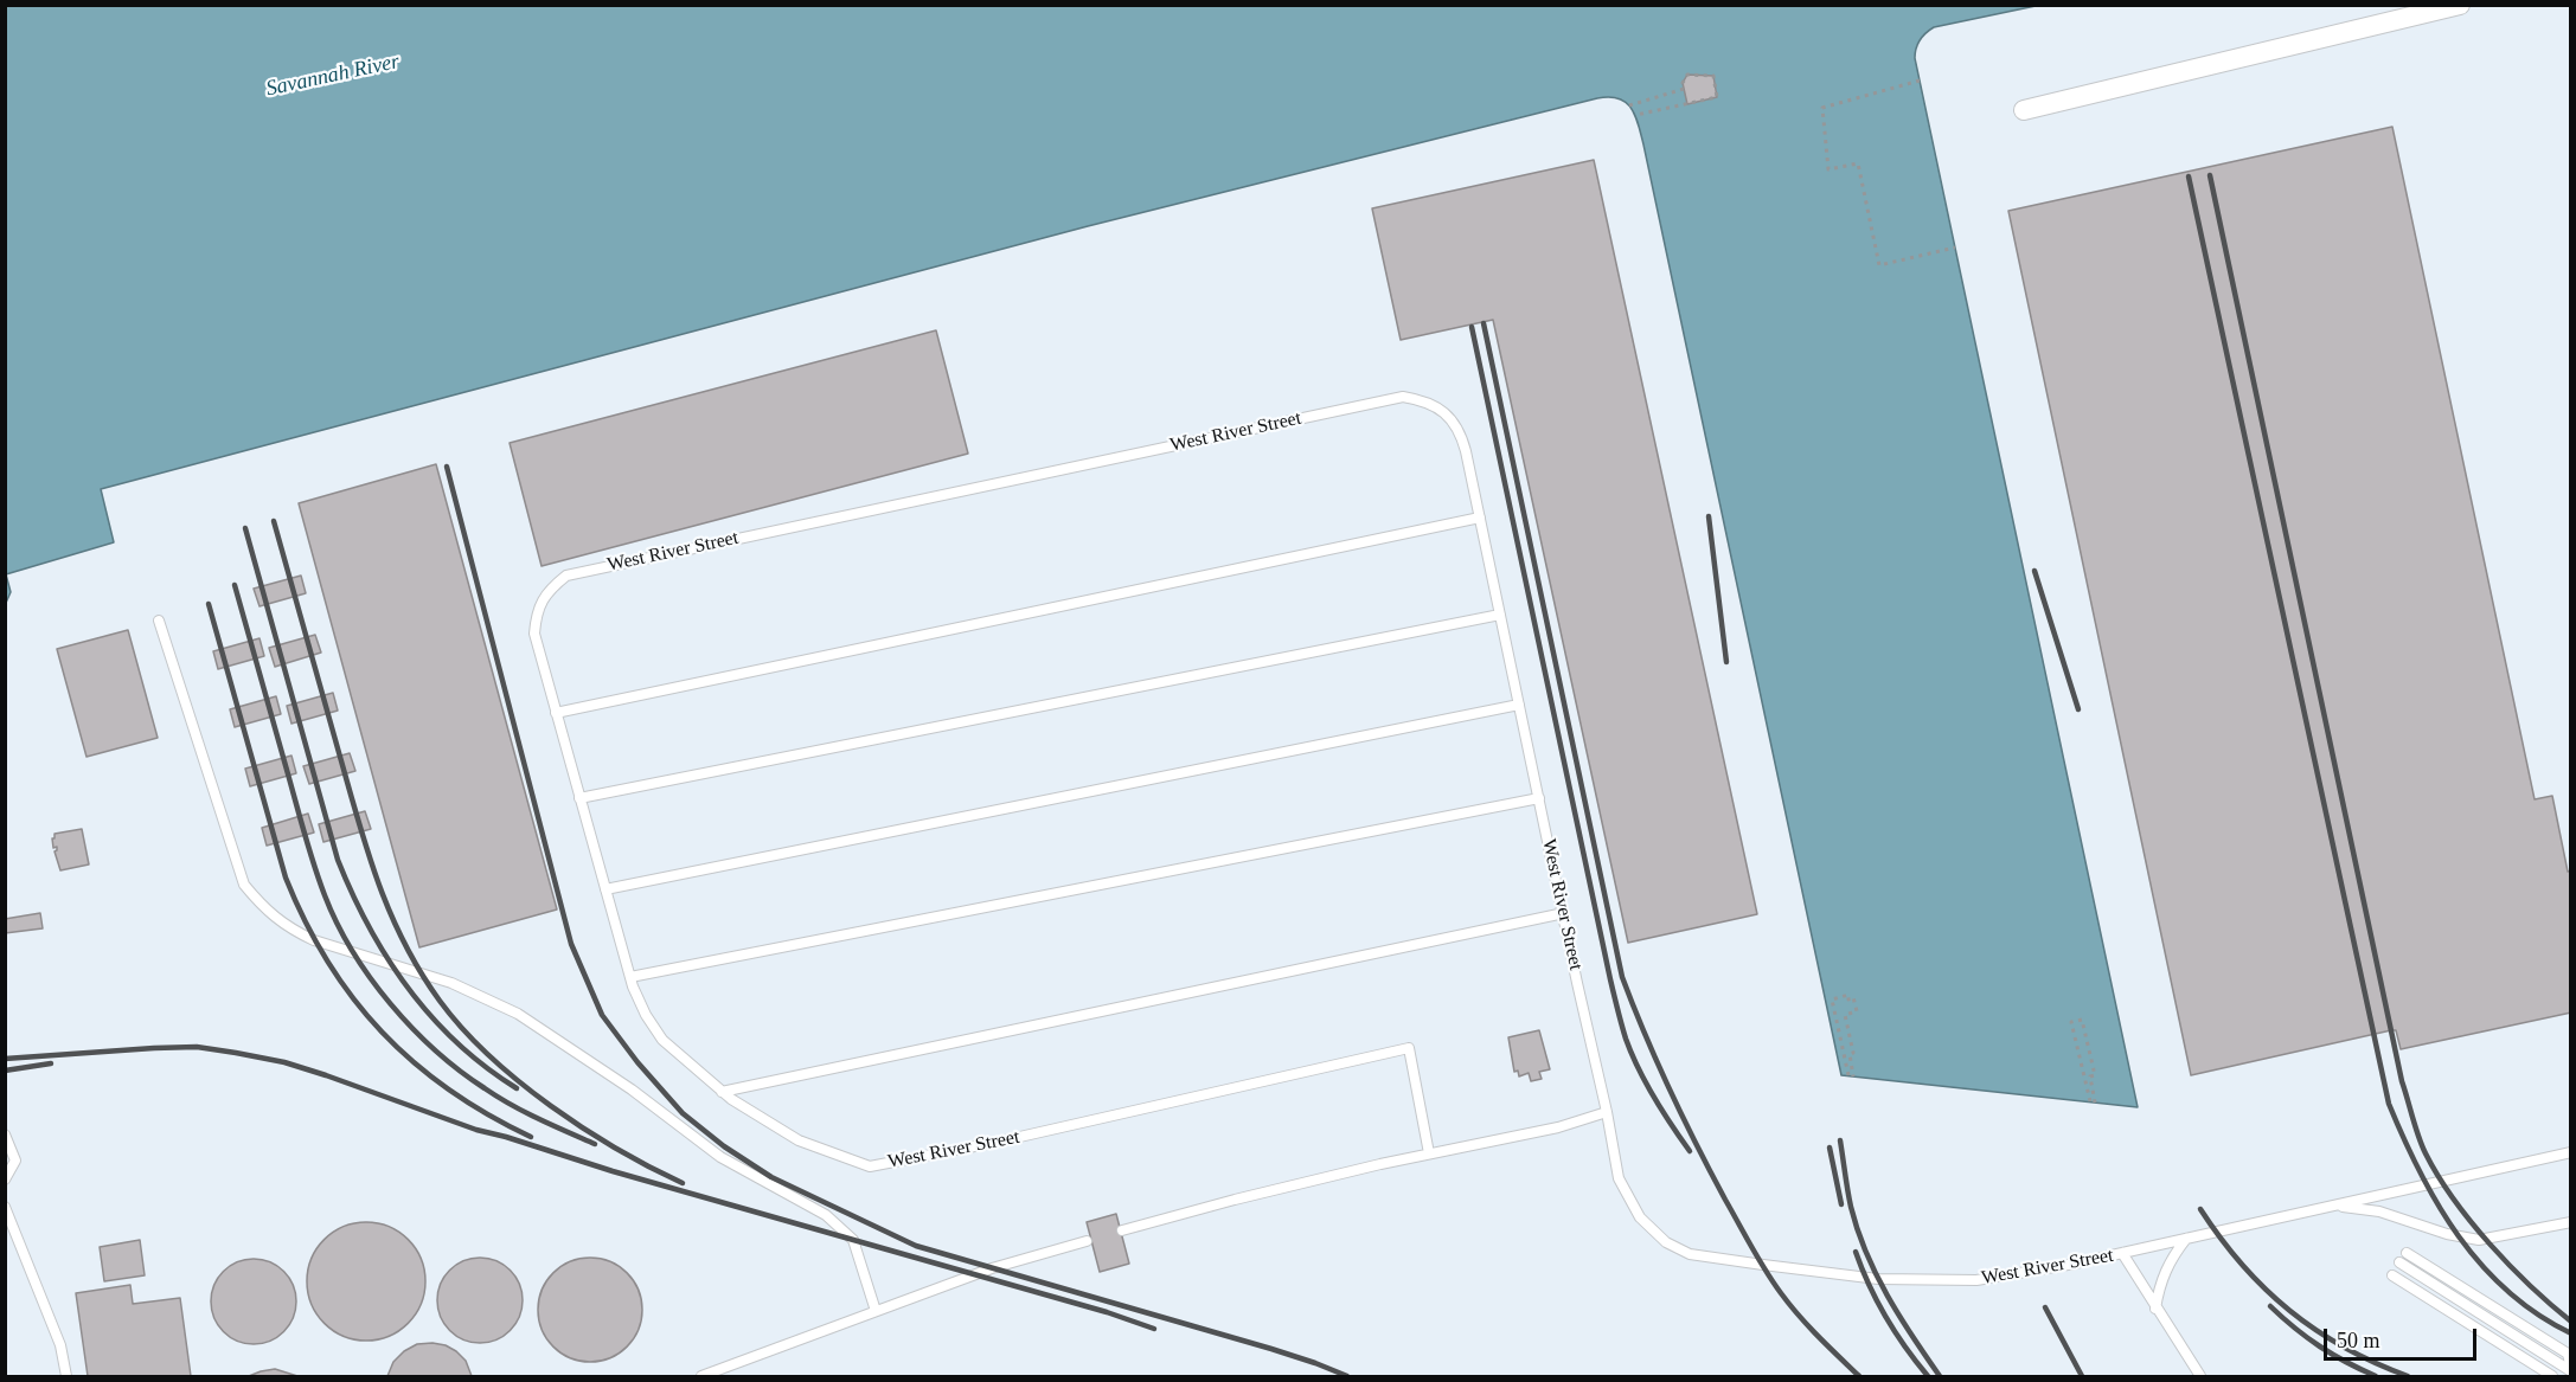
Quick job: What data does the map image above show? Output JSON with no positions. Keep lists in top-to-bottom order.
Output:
{
  "streets": {
    "lane": ["West River Street"]
  },
  "water": ["Savannah River"],
  "scale_bar": "50 m"
}
